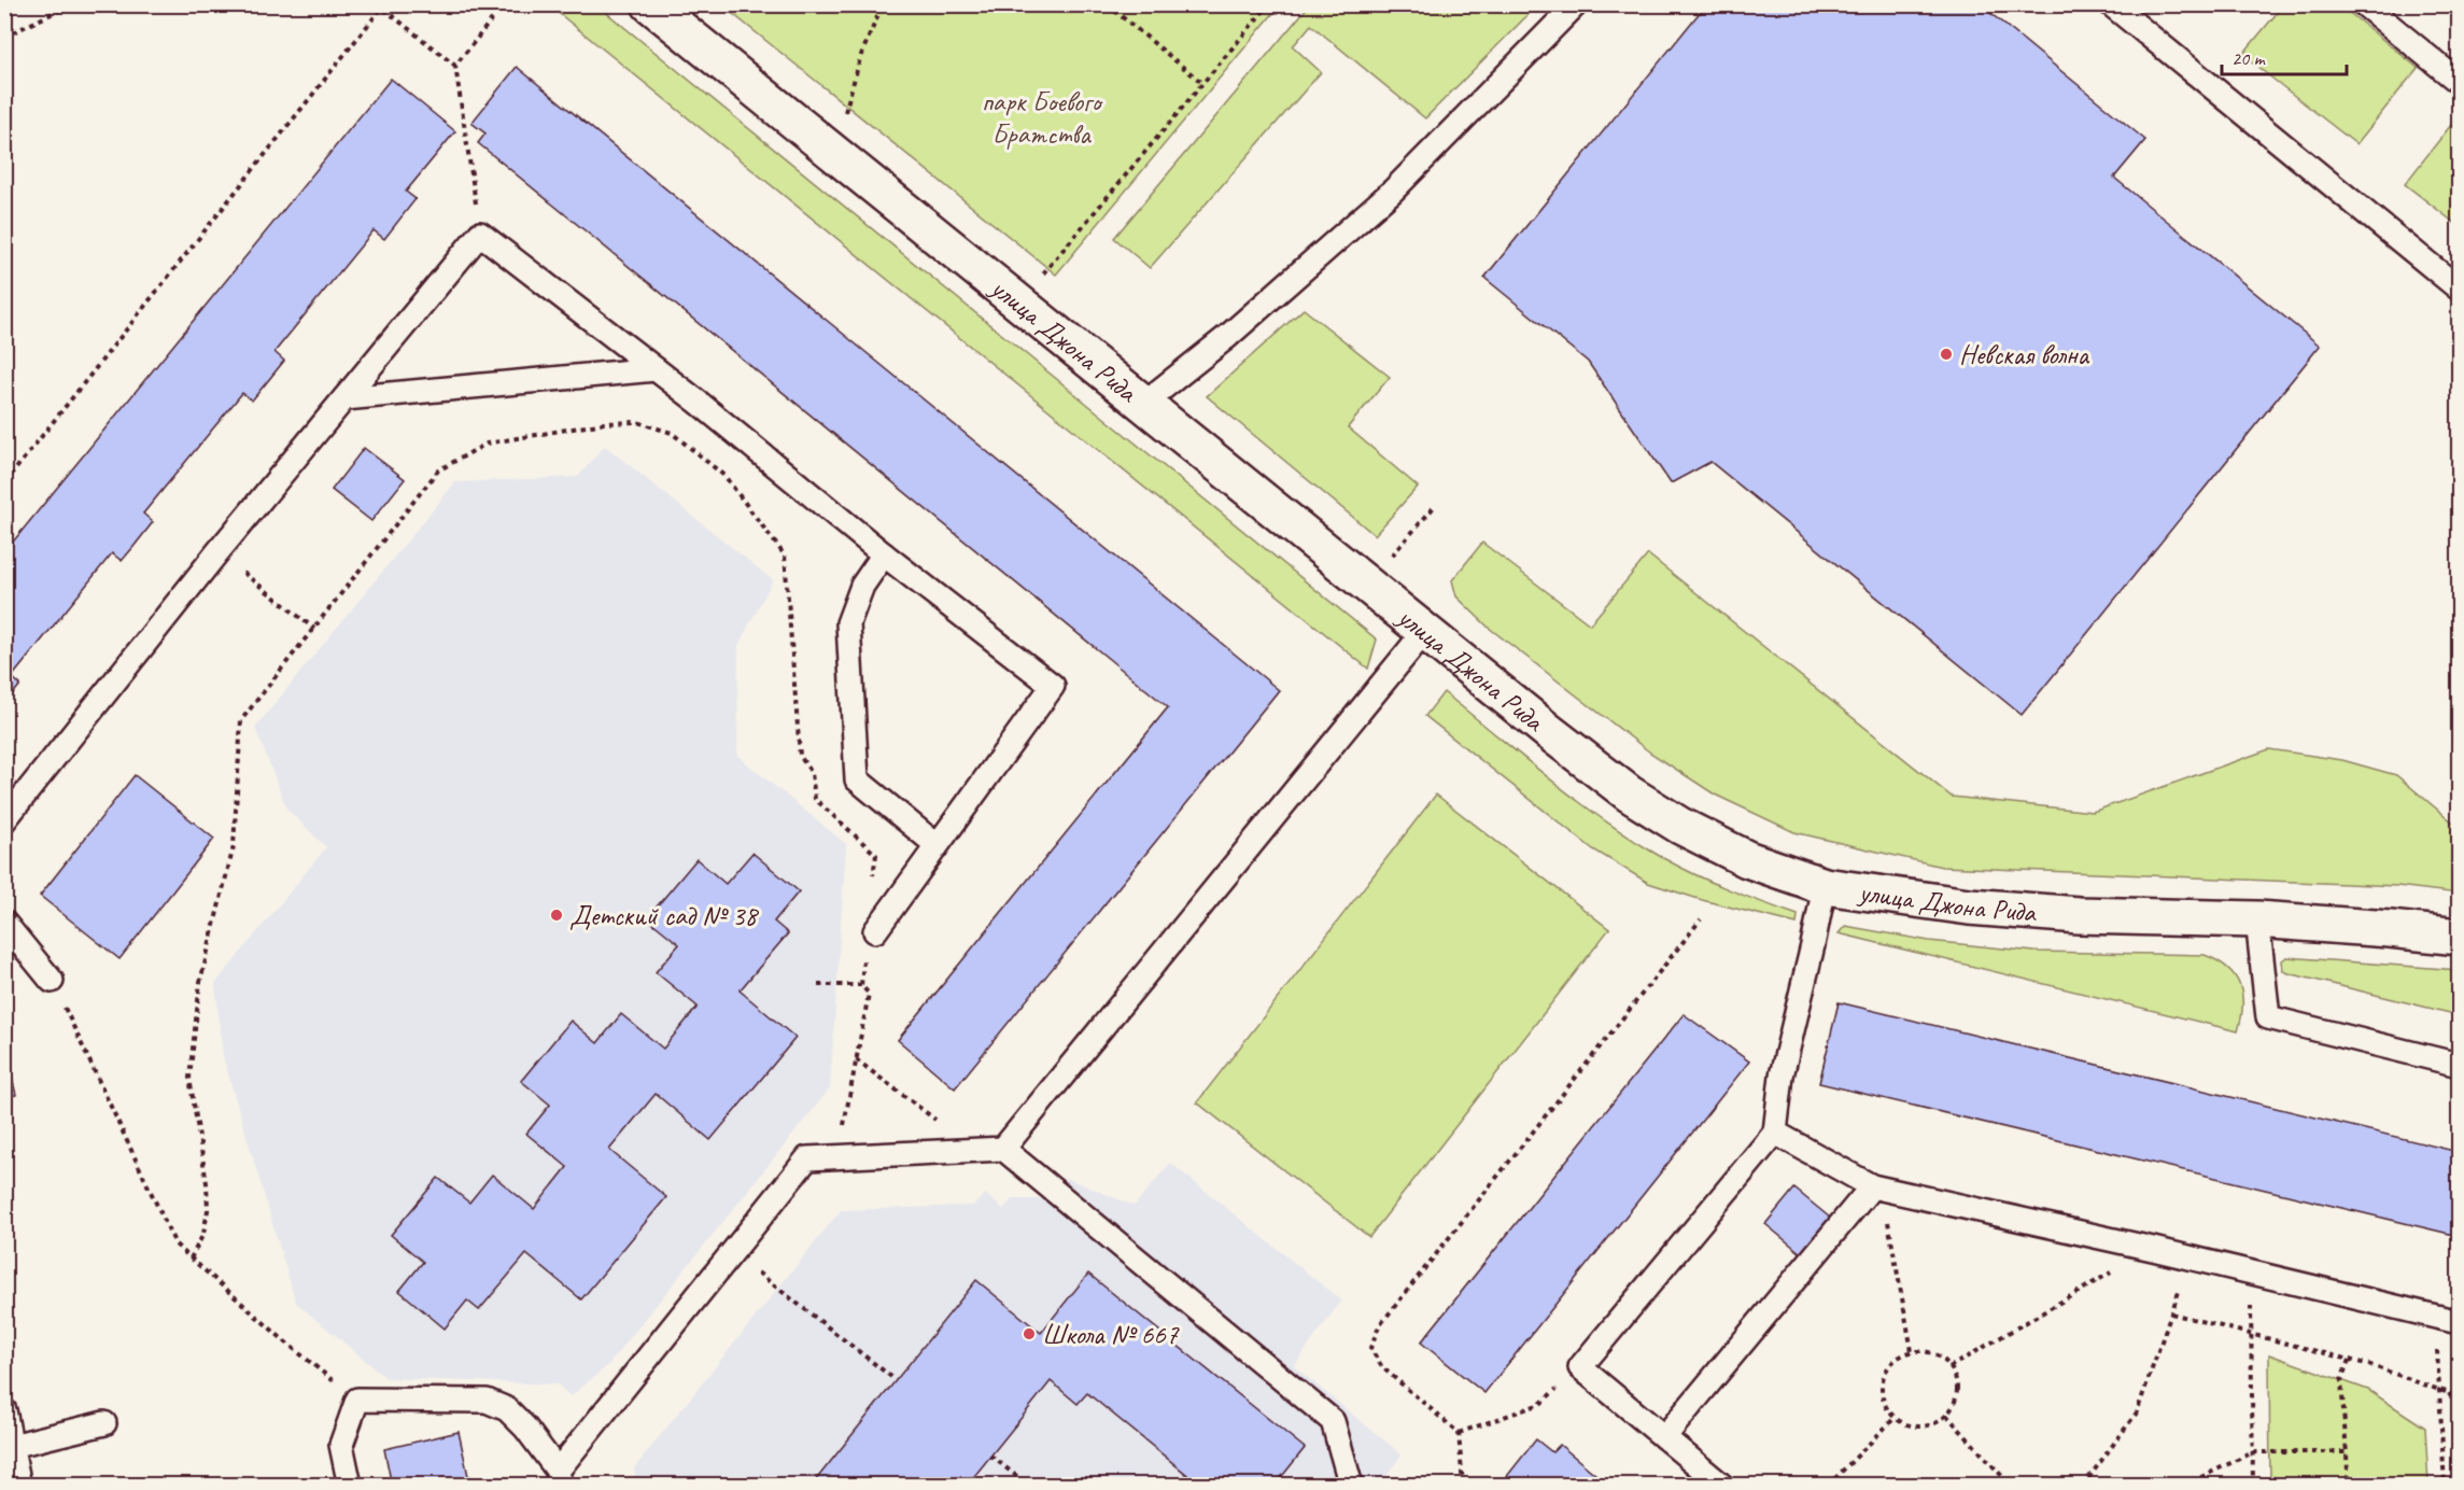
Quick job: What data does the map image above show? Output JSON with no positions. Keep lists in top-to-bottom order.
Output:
{
  "streets": {
    "street": ["улица Джона Рида"]
  },
  "parks": ["парк Боевого Братства"],
  "places": ["Невская волна", "Детский сад № 38", "Школа № 667"],
  "scale_bar": "20 m"
}
